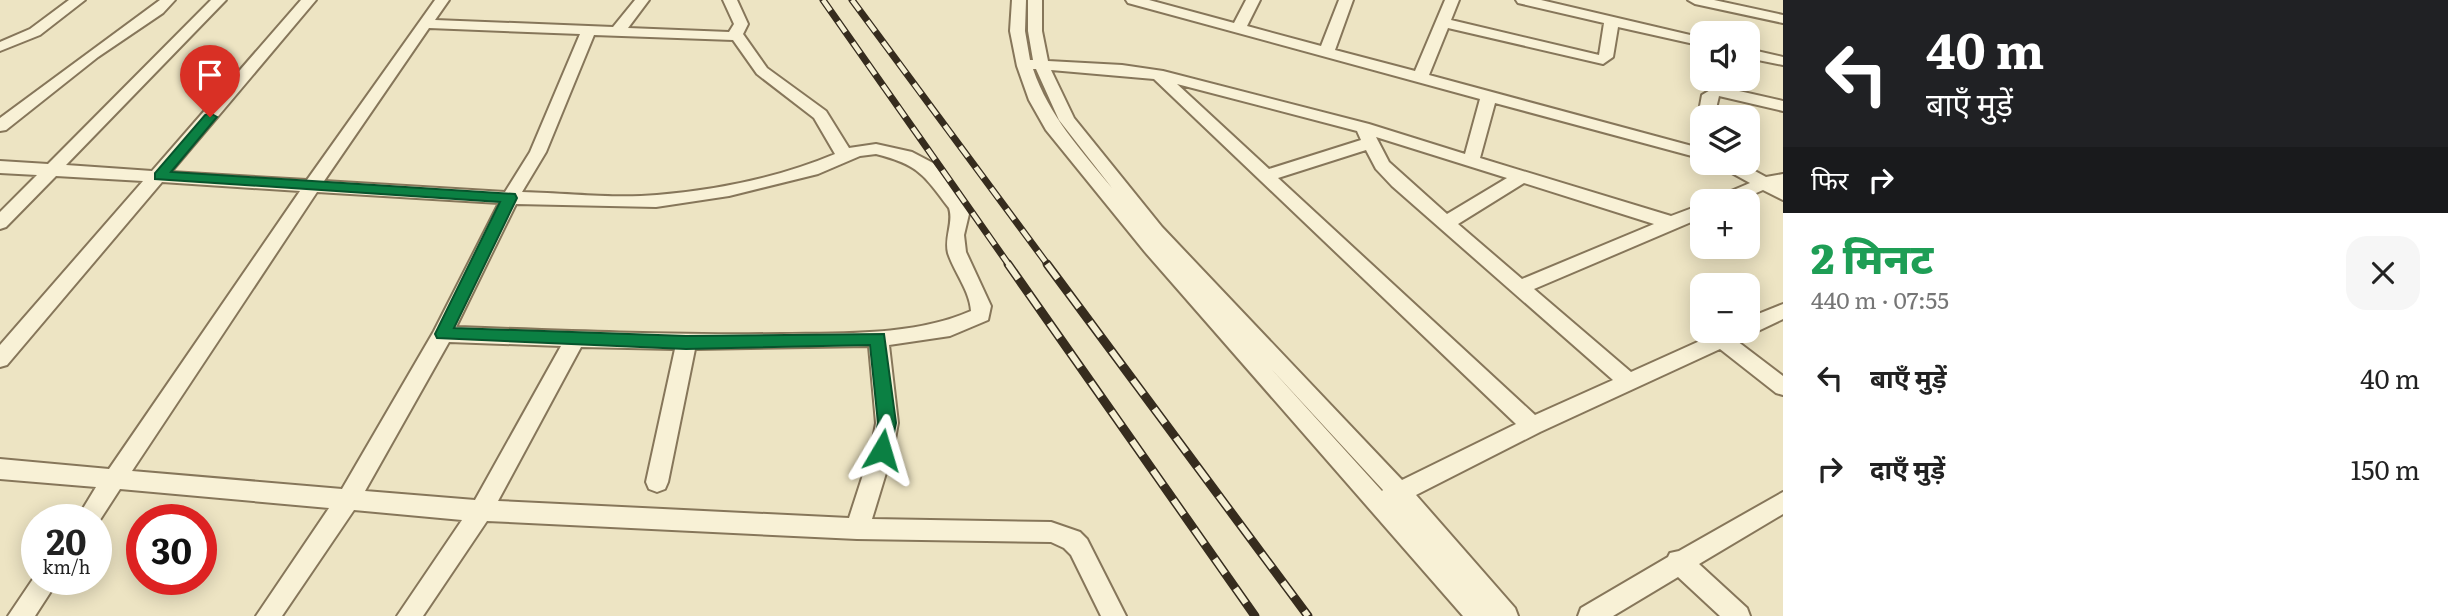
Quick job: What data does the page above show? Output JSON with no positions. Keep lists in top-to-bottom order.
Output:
{
  "page": {
    "turn": ["40 m", "बाएँ मुड़ें"],
    "map_buttons": ["+", "−"],
    "then": "फिर",
    "heading": ["2 मिनट", "440 m · 07:55"],
    "list": [
      {
        "name": "बाएँ मुड़ें",
        "value": "40 m"
      },
      {
        "name": "दाएँ मुड़ें",
        "value": "150 m"
      }
    ],
    "speed": "20 km/h",
    "limit": "30"
  }
}
